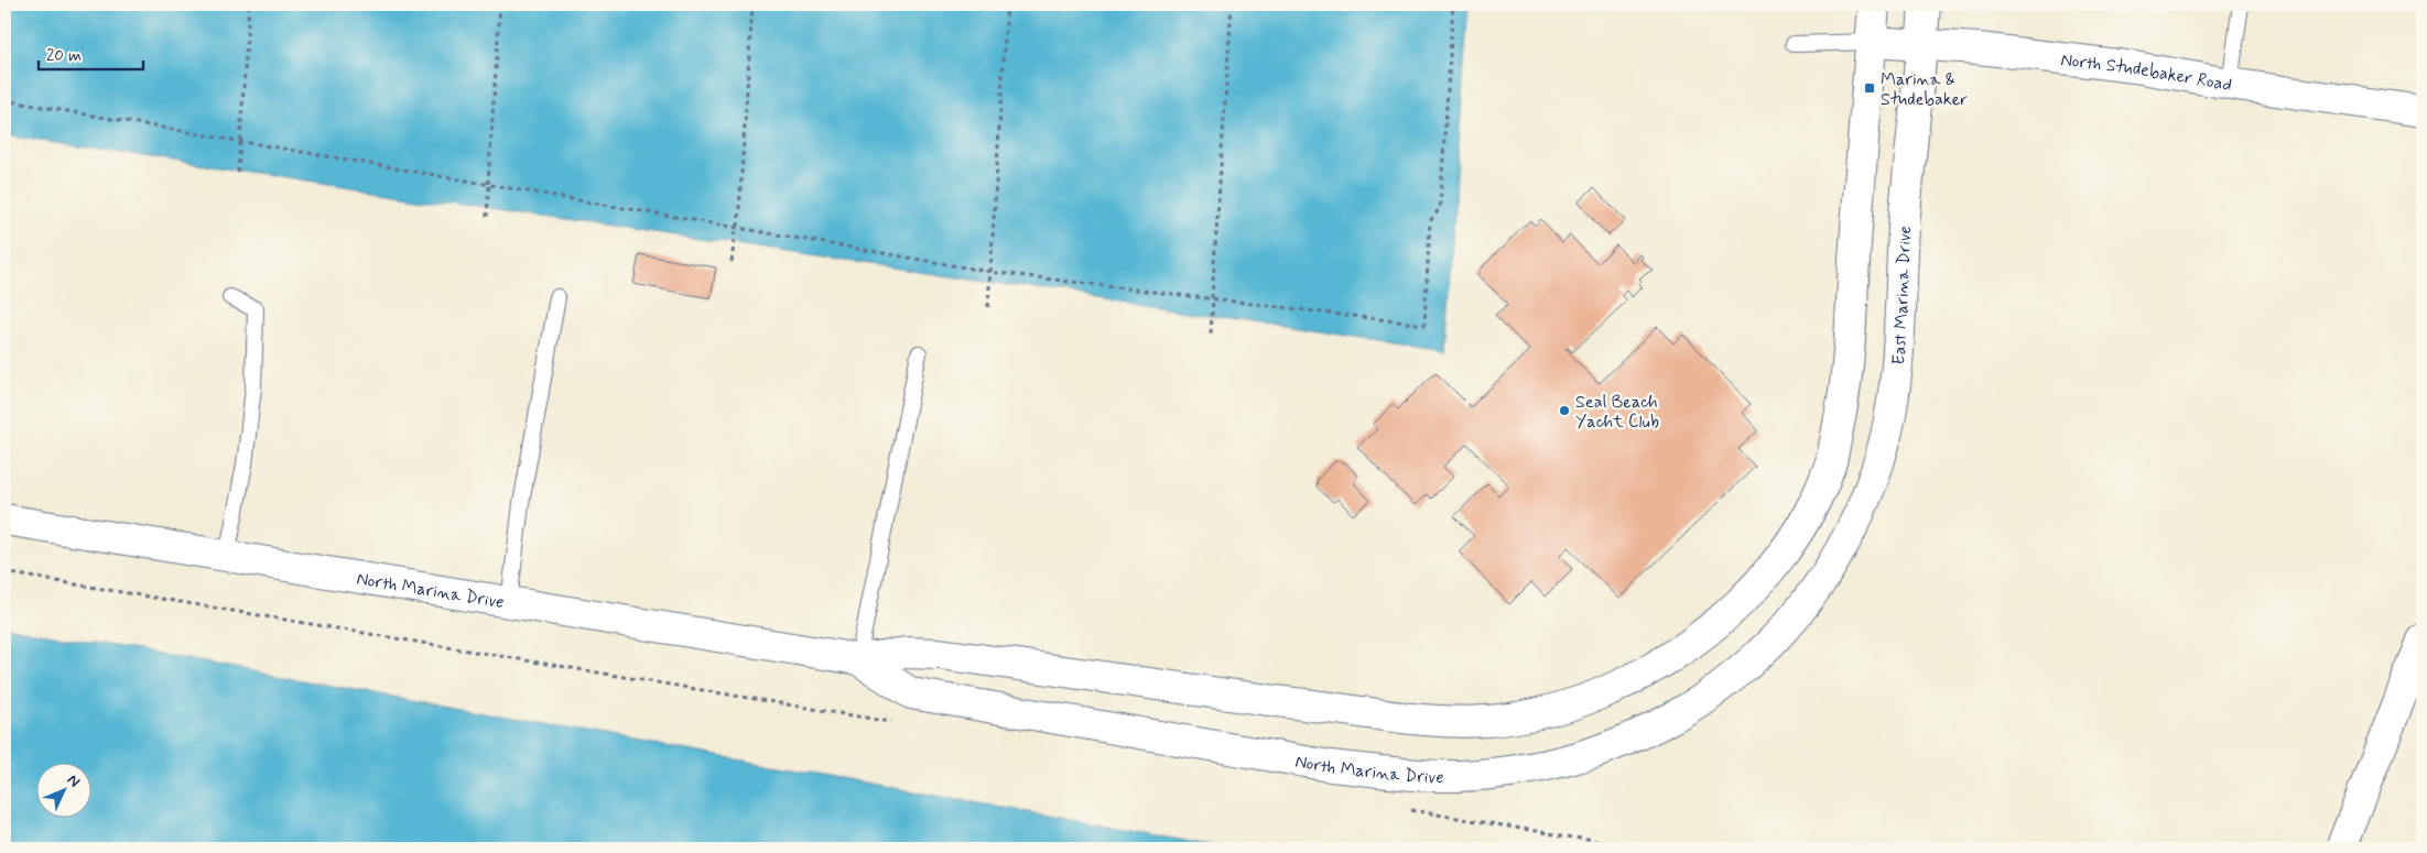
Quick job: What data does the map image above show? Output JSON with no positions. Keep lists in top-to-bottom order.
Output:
{
  "streets": {
    "main road": ["North Studebaker Road", "East Marina Drive", "North Marina Drive"]
  },
  "crossings": [
    ["North Studebaker Road", "East Marina Drive"],
    ["North Studebaker Road", "North Marina Drive"],
    ["East Marina Drive", "North Marina Drive"]
  ],
  "places": {
    "transit": ["Marina & Studebaker"],
    "other": ["Seal Beach Yacht Club"]
  },
  "scale_bar": "20 m",
  "north": "top right"
}
